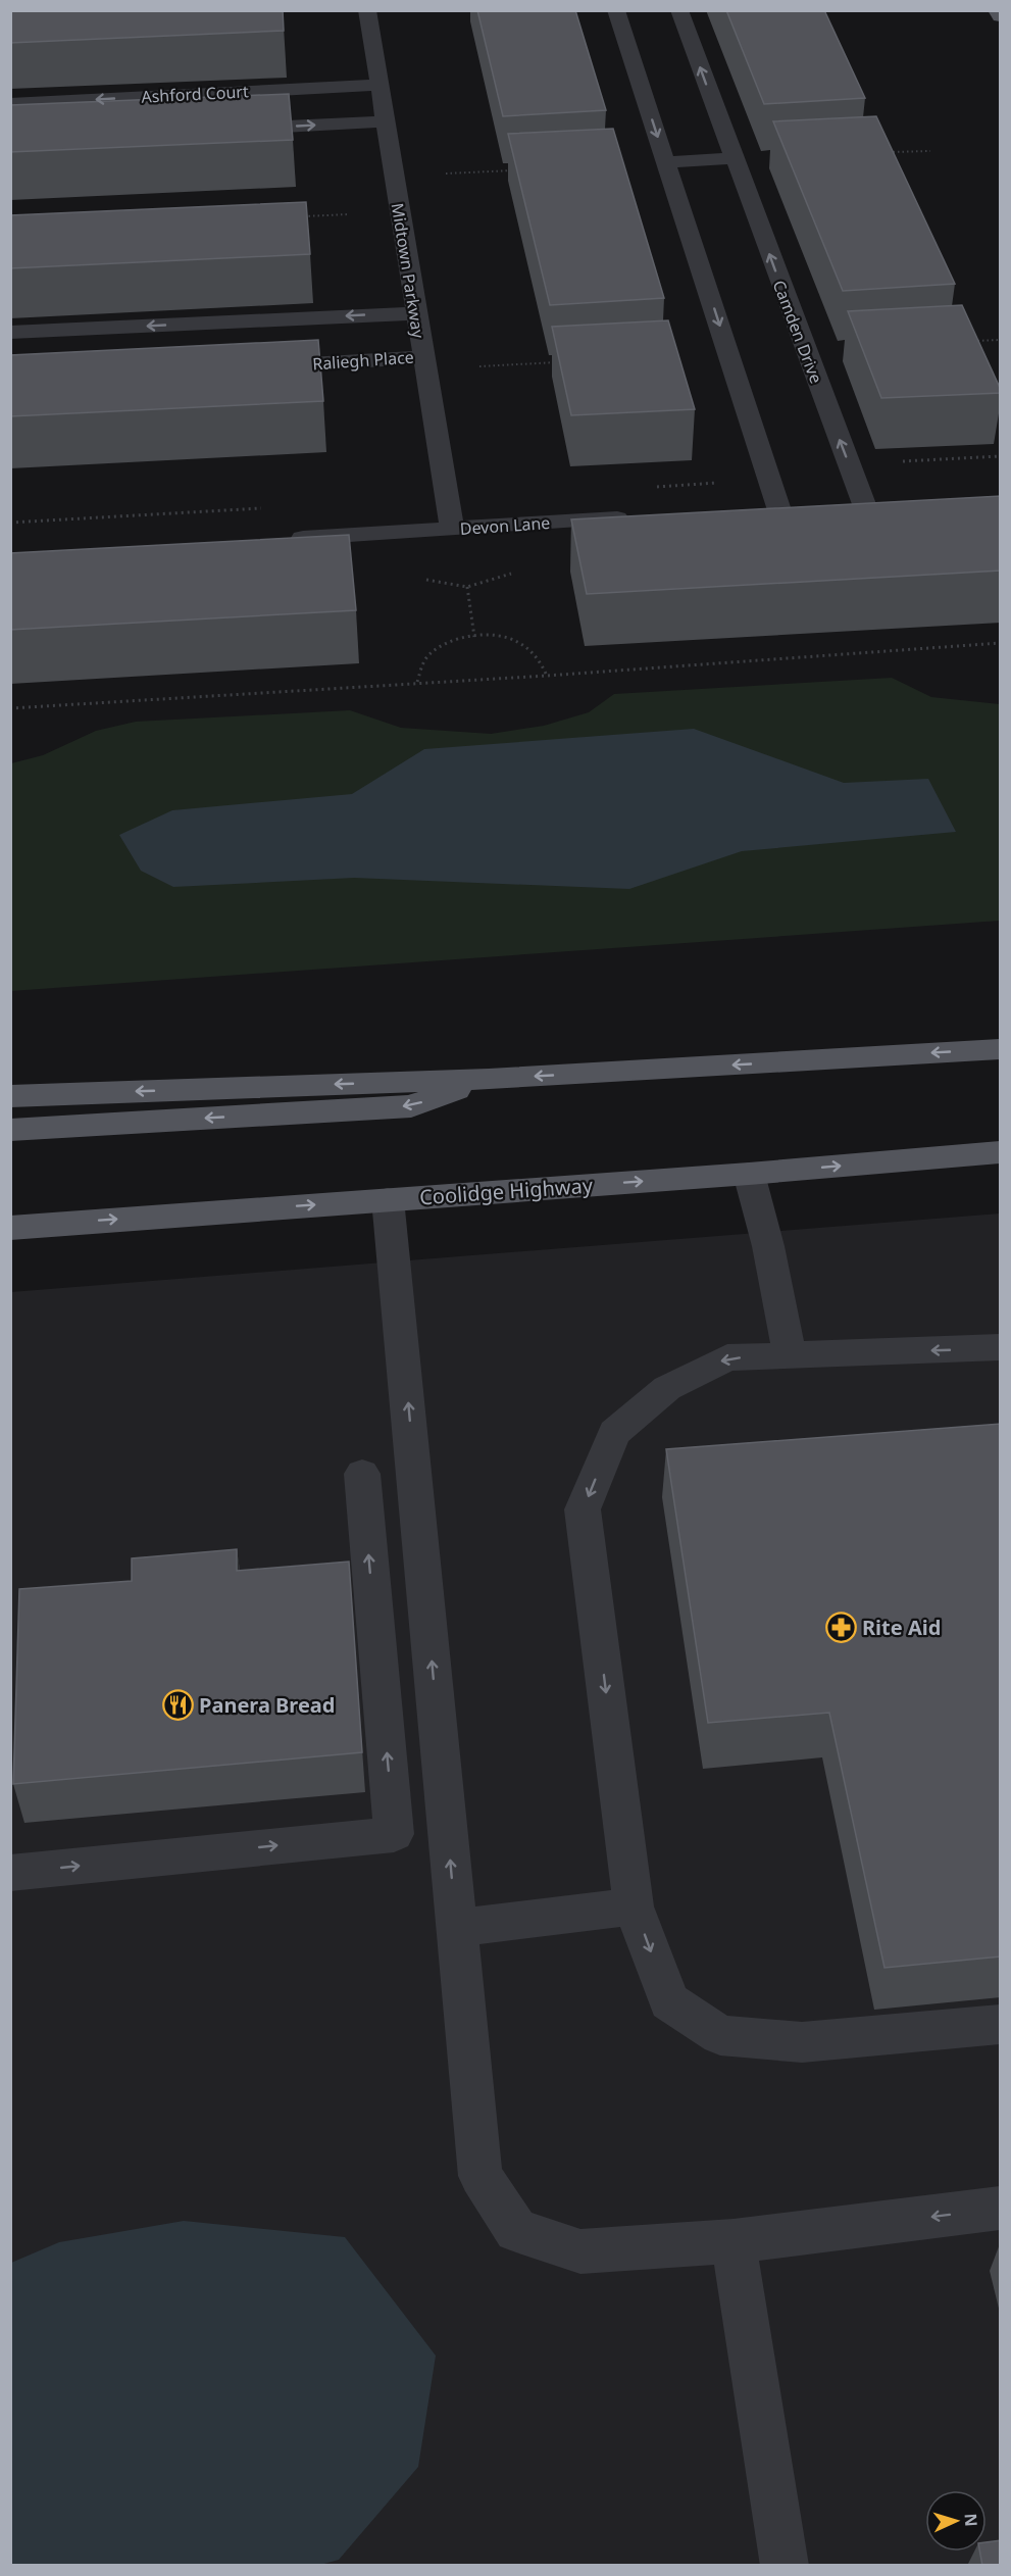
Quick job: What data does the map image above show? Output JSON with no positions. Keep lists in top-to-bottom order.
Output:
{
  "streets": {
    "main road": ["Coolidge Highway"],
    "street": [
      "Ashford Court",
      "Midtown Parkway",
      "Camden Drive",
      "Raliegh Place",
      "Devon Lane"
    ]
  },
  "crossings": [
    ["Ashford Court", "Midtown Parkway"],
    ["Midtown Parkway", "Raliegh Place"],
    ["Midtown Parkway", "Devon Lane"]
  ],
  "places": {
    "pharmacy": ["Rite Aid"],
    "restaurant": ["Panera Bread"]
  },
  "north": "right"
}
